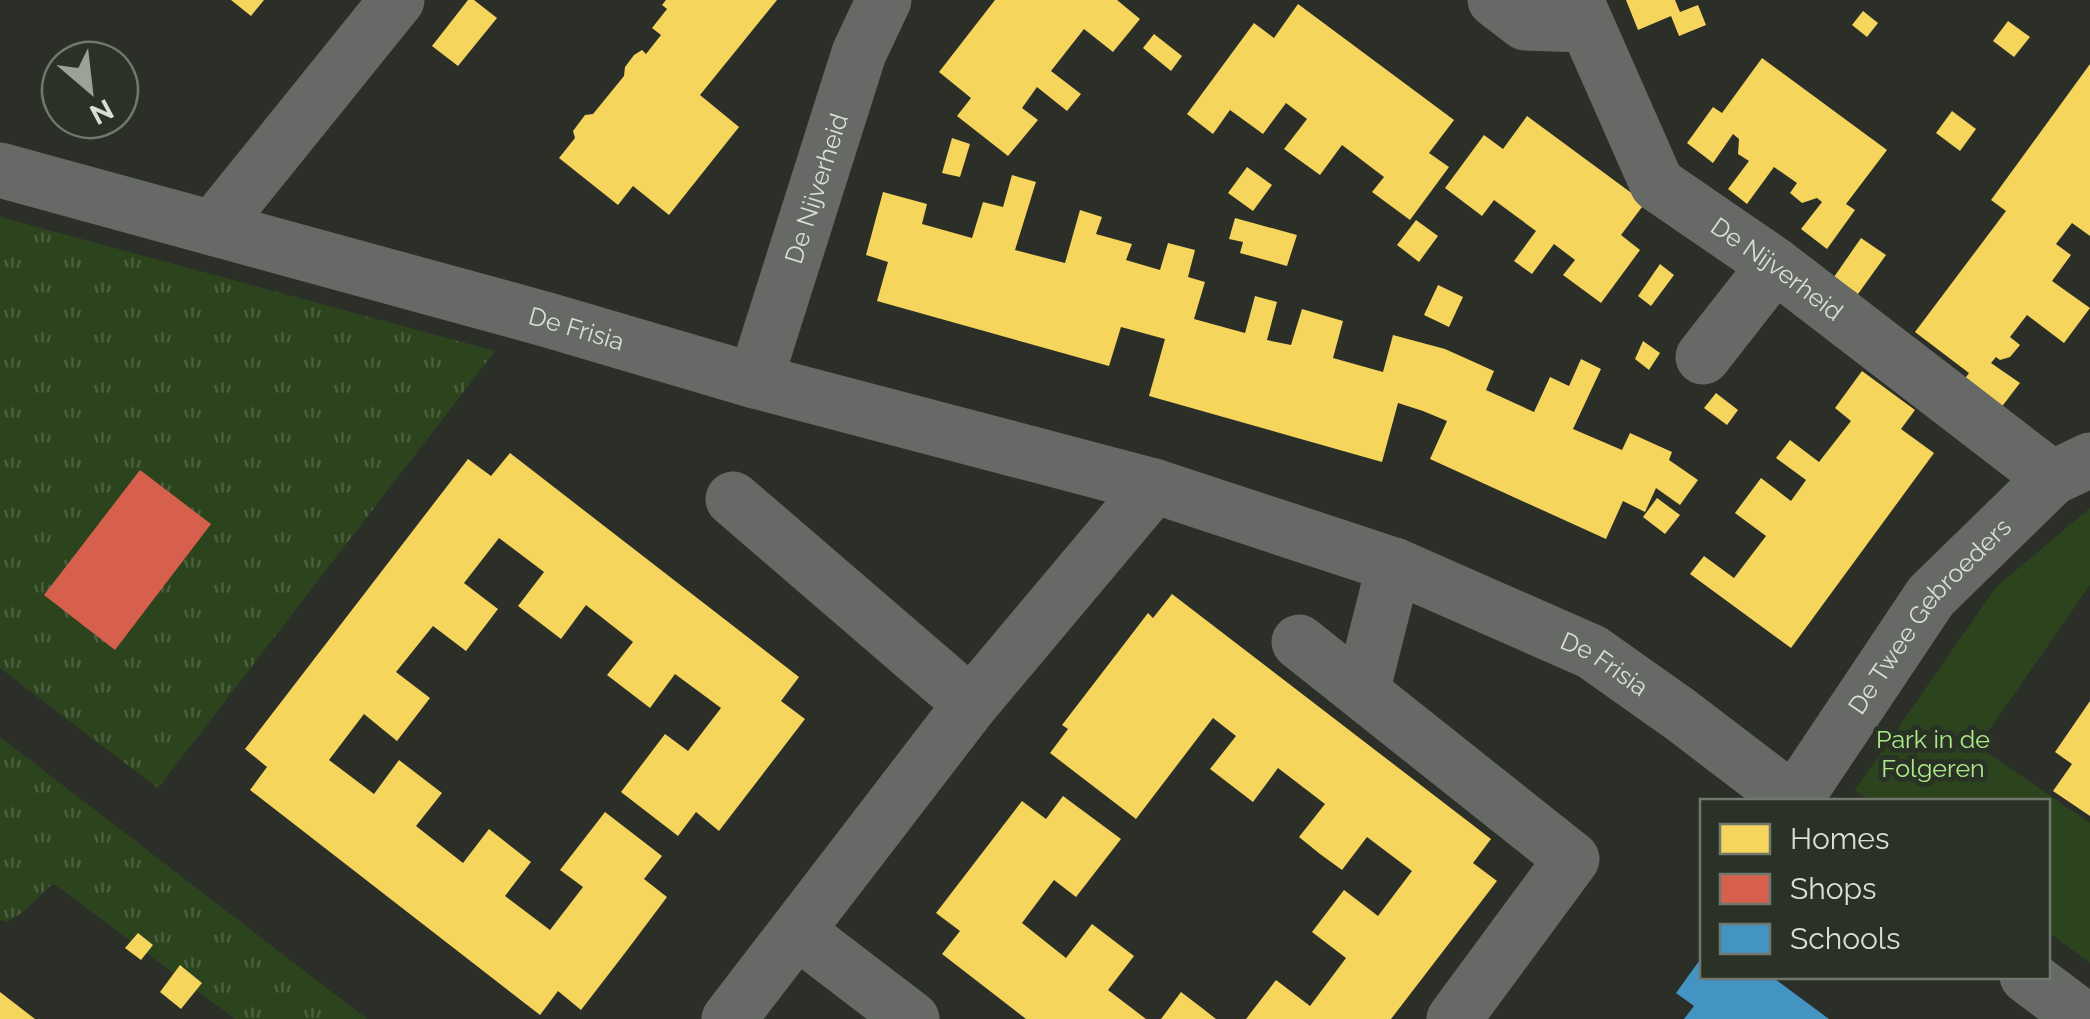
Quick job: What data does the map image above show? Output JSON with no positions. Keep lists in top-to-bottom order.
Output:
{
  "streets": {
    "street": ["De Nijverheid", "De Frisia", "De Twee Gebroeders"]
  },
  "crossings": [
    ["De Nijverheid", "De Frisia"],
    ["De Nijverheid", "De Twee Gebroeders"]
  ],
  "parks": ["Park in de Folgeren"],
  "legend": ["Homes", "Shops", "Schools"],
  "north": "bottom right"
}
